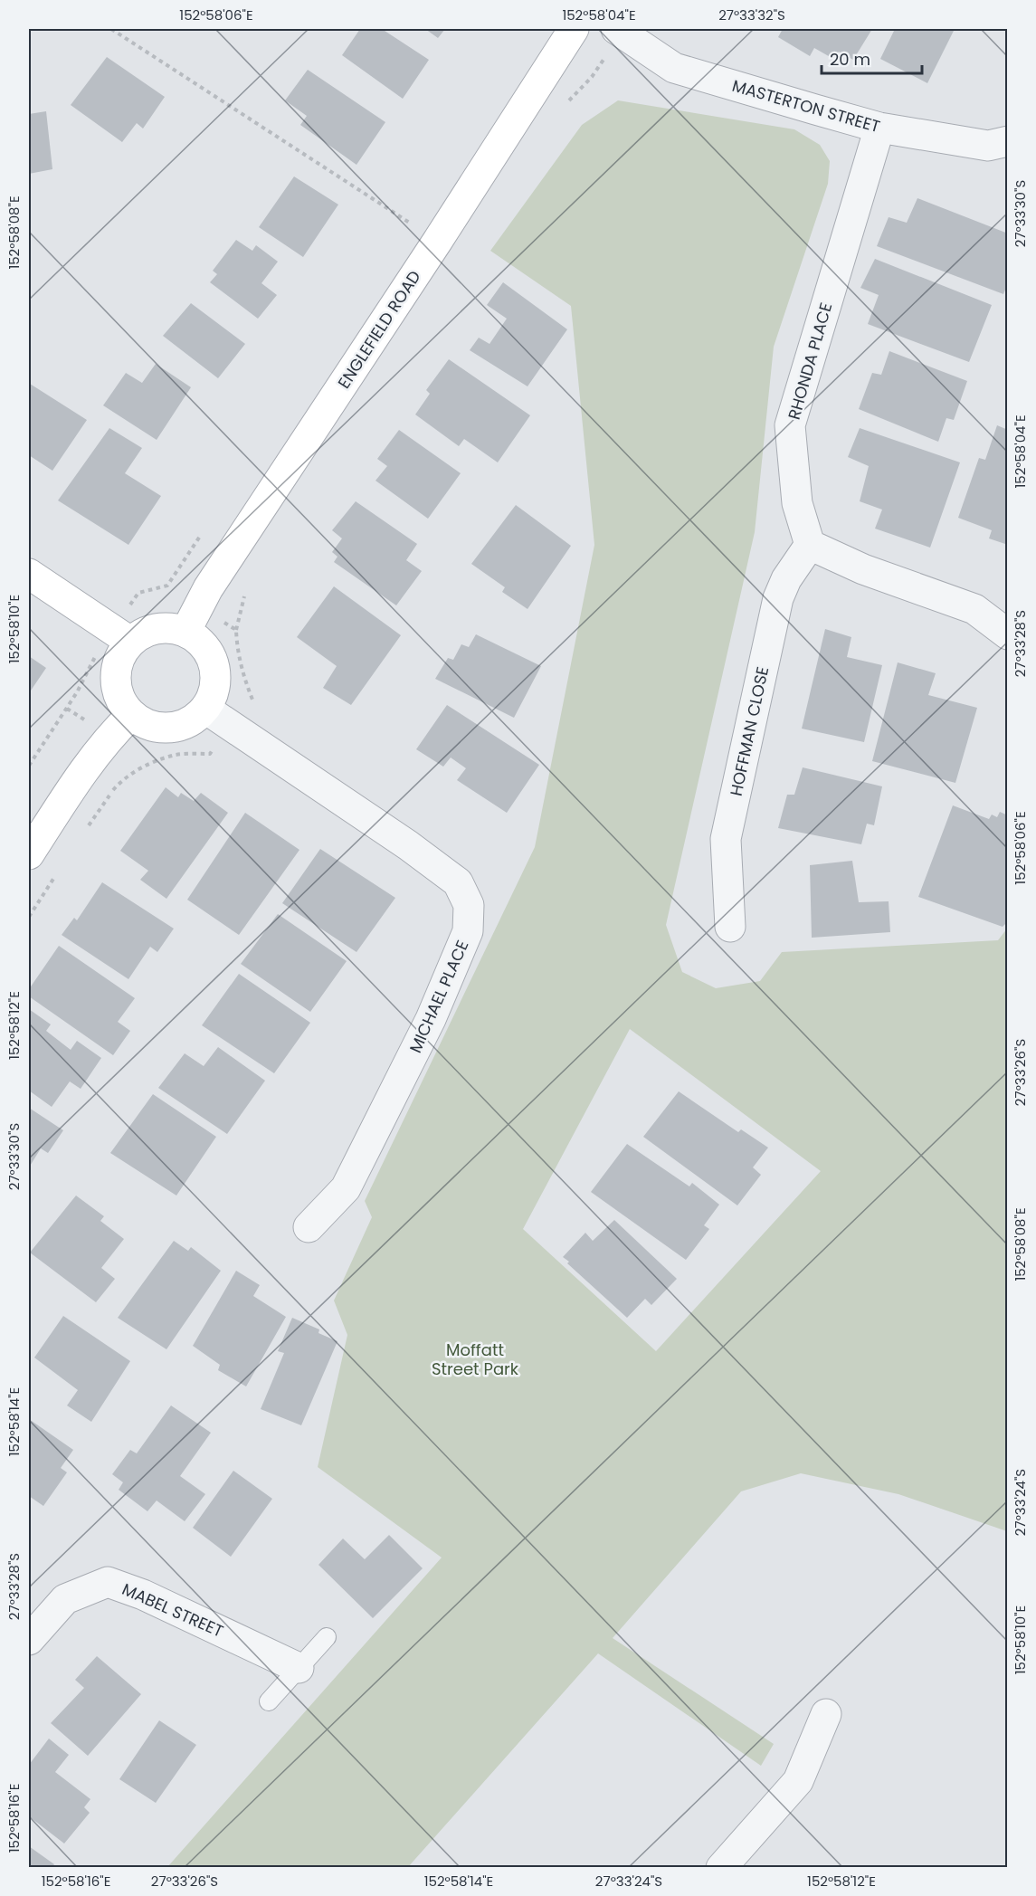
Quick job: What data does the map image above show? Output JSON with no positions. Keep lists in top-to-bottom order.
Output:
{
  "streets": {
    "street": [
      "MASTERTON STREET",
      "ENGLEFIELD ROAD",
      "RHONDA PLACE",
      "HOFFMAN CLOSE",
      "MICHAEL PLACE",
      "MABEL STREET"
    ]
  },
  "crossings": [
    ["MASTERTON STREET", "RHONDA PLACE"],
    ["ENGLEFIELD ROAD", "MICHAEL PLACE"],
    ["RHONDA PLACE", "HOFFMAN CLOSE"]
  ],
  "parks": ["Moffatt Street Park"],
  "scale_bar": "20 m",
  "coordinates": [
    "152°58'06\"E",
    "152°58'04\"E",
    "27°33'32\"S",
    "27°33'30\"S",
    "152°58'08\"E",
    "152°58'10\"E",
    "27°33'28\"S",
    "152°58'12\"E",
    "27°33'26\"S",
    "152°58'14\"E",
    "27°33'24\"S",
    "152°58'16\"E"
  ]
}
